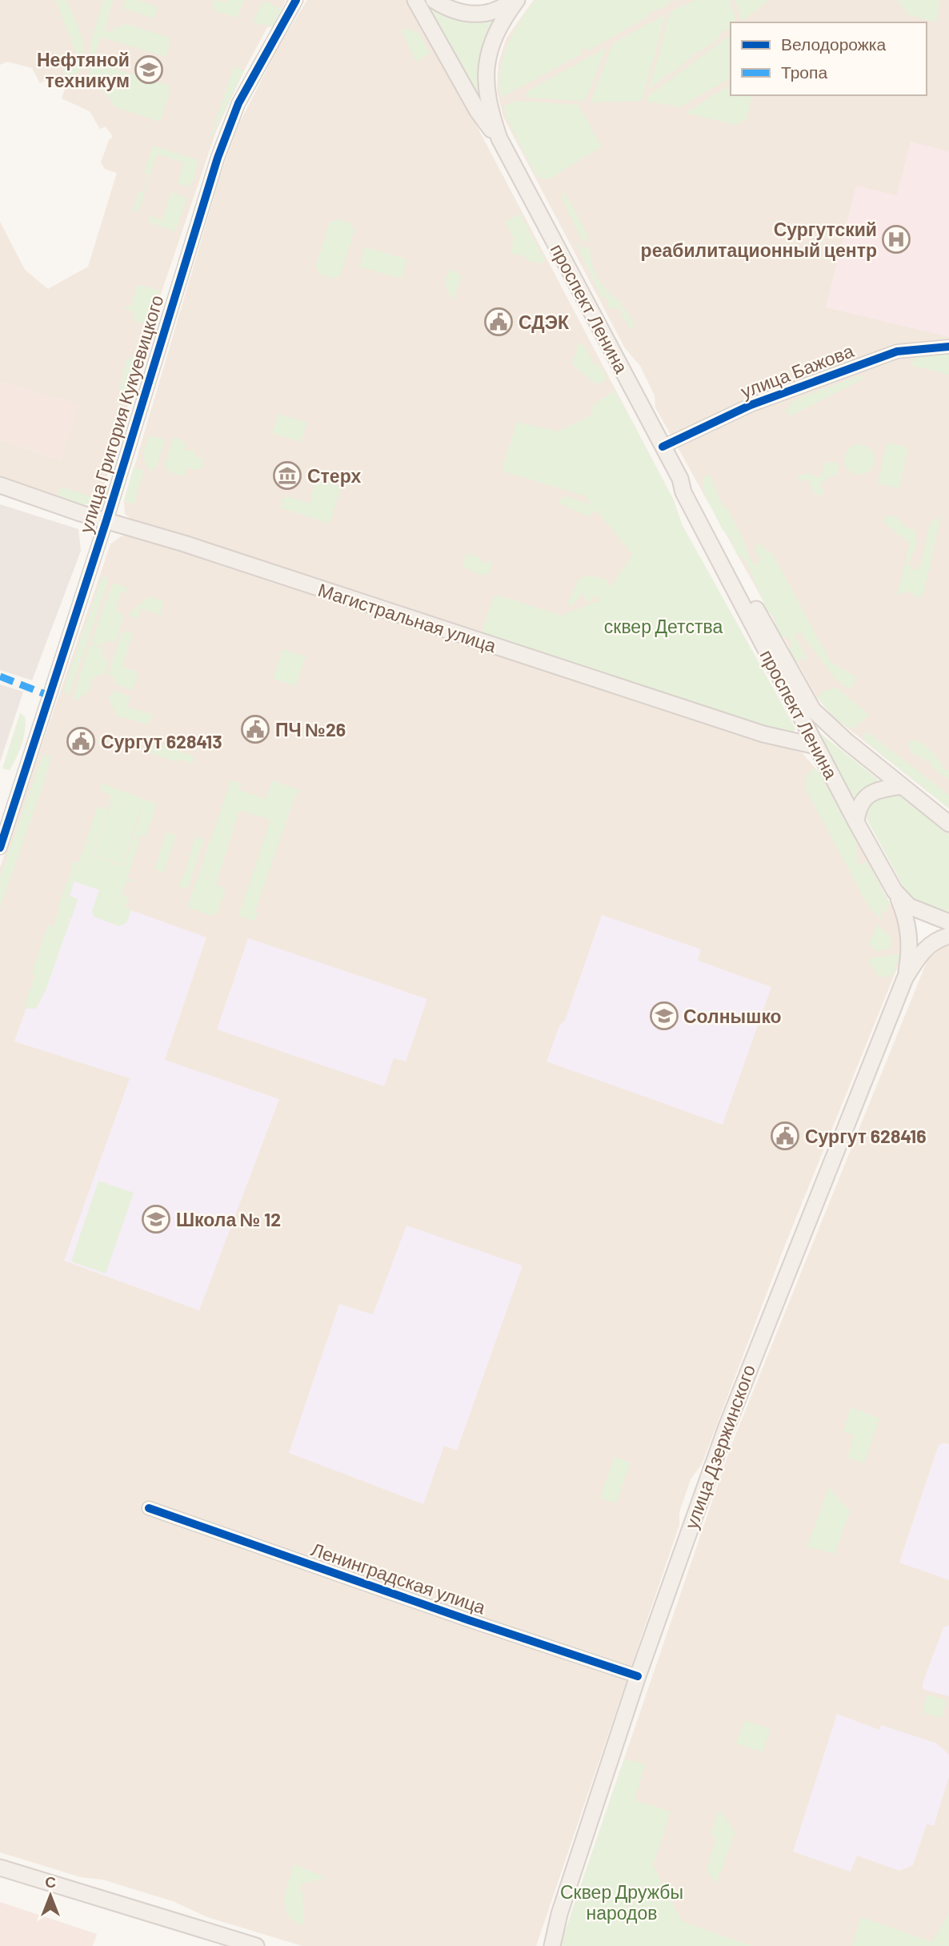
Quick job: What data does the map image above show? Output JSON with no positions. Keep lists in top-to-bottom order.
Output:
{
  "streets": {
    "main road": ["проспект Ленина", "Магистральная улица", "улица Дзержинского"],
    "street": ["улица Бажова", "улица Григория Кукуевицкого", "Ленинградская улица"]
  },
  "crossings": [
    ["проспект Ленина", "улица Бажова"],
    ["проспект Ленина", "Магистральная улица"],
    ["проспект Ленина", "улица Дзержинского"],
    ["улица Григория Кукуевицкого", "Магистральная улица"],
    ["улица Дзержинского", "Ленинградская улица"]
  ],
  "parks": ["сквер Детства", "Сквер Дружбы народов"],
  "places": {
    "school or university": ["Нефтяной техникум", "Солнышко", "Школа № 12"],
    "hospital": ["Сургутский реабилитационный центр"],
    "public building": [
      "СДЭК",
      "ПЧ №26",
      "Сургут 628413",
      "Сургут 628416"
    ],
    "museum": ["Стерх"]
  },
  "legend": ["Велодорожка", "Тропа"],
  "north": "top"
}
